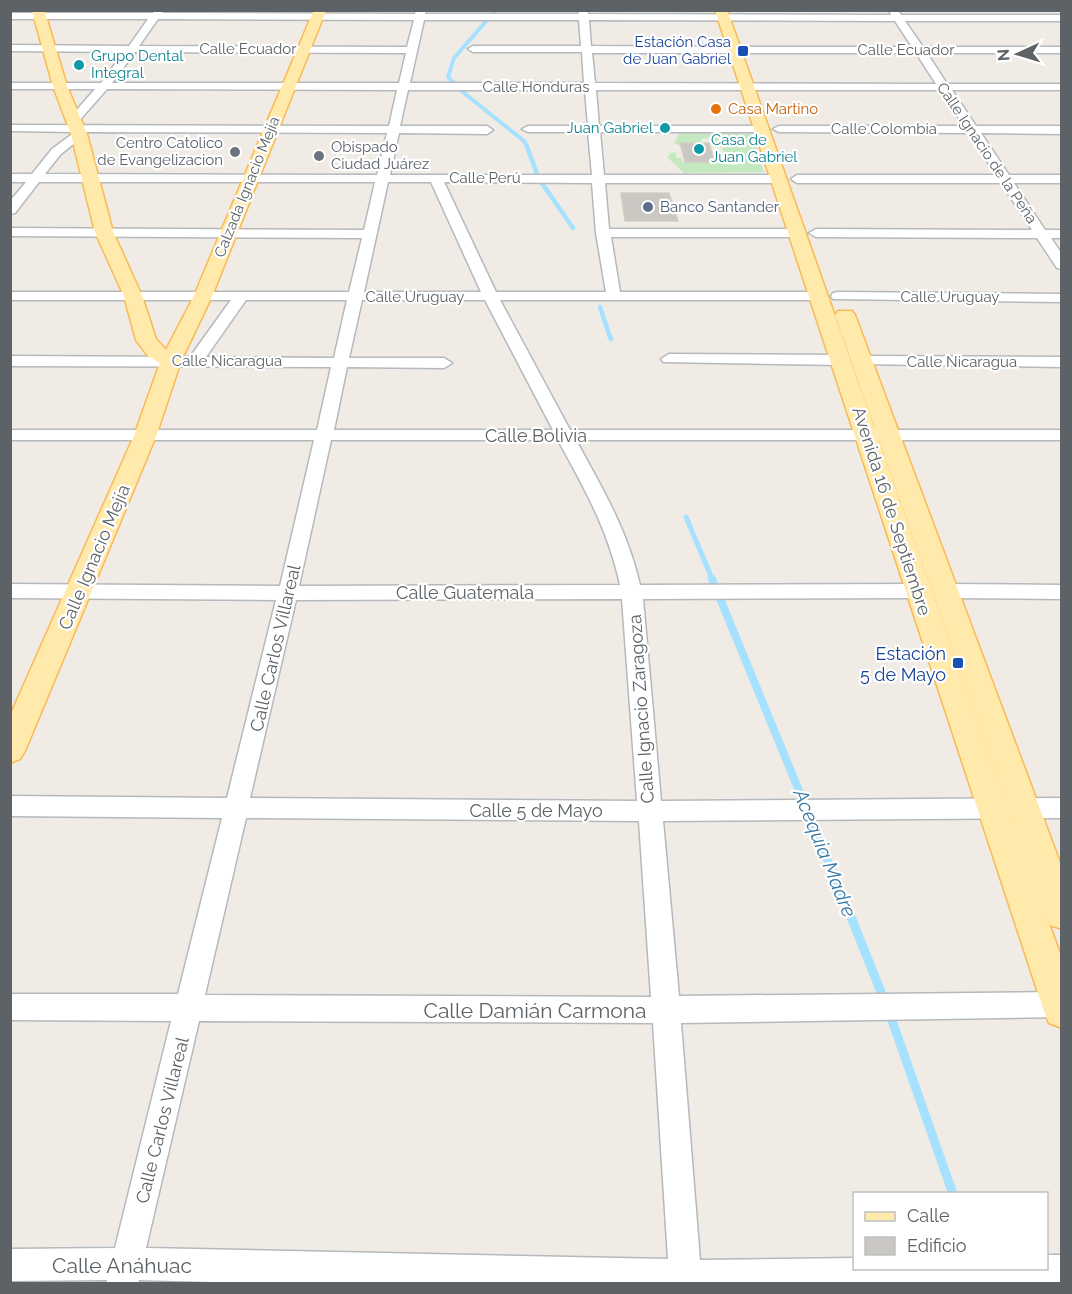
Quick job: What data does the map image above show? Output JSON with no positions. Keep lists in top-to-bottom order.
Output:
{
  "streets": {
    "main road": ["Calzada Ignacio Mejía", "Avenida 16 de Septiembre", "Calle Ignacio Mejía"],
    "street": [
      "Calle Ecuador",
      "Calle Honduras",
      "Calle Colombia",
      "Calle Ignacio de la Peña",
      "Calle Perú",
      "Calle Uruguay",
      "Calle Nicaragua",
      "Calle Bolivia",
      "Calle Guatemala",
      "Calle Carlos Villareal",
      "Calle Ignacio Zaragoza",
      "Calle 5 de Mayo",
      "Calle Damián Carmona",
      "Calle Anáhuac"
    ]
  },
  "crossings": [
    ["Calle Ecuador", "Calle Ignacio de la Peña"],
    ["Calle Ecuador", "Calzada Ignacio Mejía"],
    ["Calle Ecuador", "Avenida 16 de Septiembre"],
    ["Calle Ecuador", "Calle Carlos Villareal"],
    ["Calle Honduras", "Calle Ignacio de la Peña"],
    ["Calle Honduras", "Calzada Ignacio Mejía"],
    ["Calle Honduras", "Avenida 16 de Septiembre"],
    ["Calle Honduras", "Calle Carlos Villareal"],
    ["Calle Colombia", "Calle Ignacio de la Peña"],
    ["Calle Colombia", "Avenida 16 de Septiembre"],
    ["Calle Ignacio de la Peña", "Calle Perú"],
    ["Calle Perú", "Calzada Ignacio Mejía"],
    ["Calle Perú", "Avenida 16 de Septiembre"],
    ["Calle Perú", "Calle Carlos Villareal"],
    ["Calle Perú", "Calle Ignacio Zaragoza"],
    ["Calzada Ignacio Mejía", "Calle Uruguay"],
    ["Calzada Ignacio Mejía", "Calle Nicaragua"],
    ["Calzada Ignacio Mejía", "Calle Ignacio Mejía"],
    ["Calle Uruguay", "Avenida 16 de Septiembre"],
    ["Calle Uruguay", "Calle Carlos Villareal"],
    ["Calle Uruguay", "Calle Ignacio Zaragoza"],
    ["Calle Nicaragua", "Avenida 16 de Septiembre"],
    ["Calle Nicaragua", "Calle Ignacio Mejía"],
    ["Calle Nicaragua", "Calle Carlos Villareal"],
    ["Calle Bolivia", "Avenida 16 de Septiembre"],
    ["Calle Bolivia", "Calle Ignacio Mejía"],
    ["Calle Bolivia", "Calle Carlos Villareal"],
    ["Calle Bolivia", "Calle Ignacio Zaragoza"],
    ["Avenida 16 de Septiembre", "Calle Guatemala"],
    ["Avenida 16 de Septiembre", "Calle 5 de Mayo"],
    ["Avenida 16 de Septiembre", "Calle Damián Carmona"],
    ["Calle Ignacio Mejía", "Calle Guatemala"],
    ["Calle Guatemala", "Calle Carlos Villareal"],
    ["Calle Guatemala", "Calle Ignacio Zaragoza"],
    ["Calle Carlos Villareal", "Calle 5 de Mayo"],
    ["Calle Carlos Villareal", "Calle Damián Carmona"],
    ["Calle Carlos Villareal", "Calle Anáhuac"],
    ["Calle Ignacio Zaragoza", "Calle 5 de Mayo"],
    ["Calle Ignacio Zaragoza", "Calle Damián Carmona"],
    ["Calle Ignacio Zaragoza", "Calle Anáhuac"]
  ],
  "water": ["Acequia Madre"],
  "places": {
    "transit": ["Estación Casa de Juan Gabriel", "Estación 5 de Mayo"],
    "other": [
      "Grupo Dental Integral",
      "Casa Martino",
      "Juan Gabriel",
      "Casa de Juan Gabriel",
      "Centro Catolico de Evangelizacion",
      "Obispado Ciudad Juárez",
      "Banco Santander"
    ]
  },
  "legend": ["Calle", "Edificio"],
  "north": "left"
}
